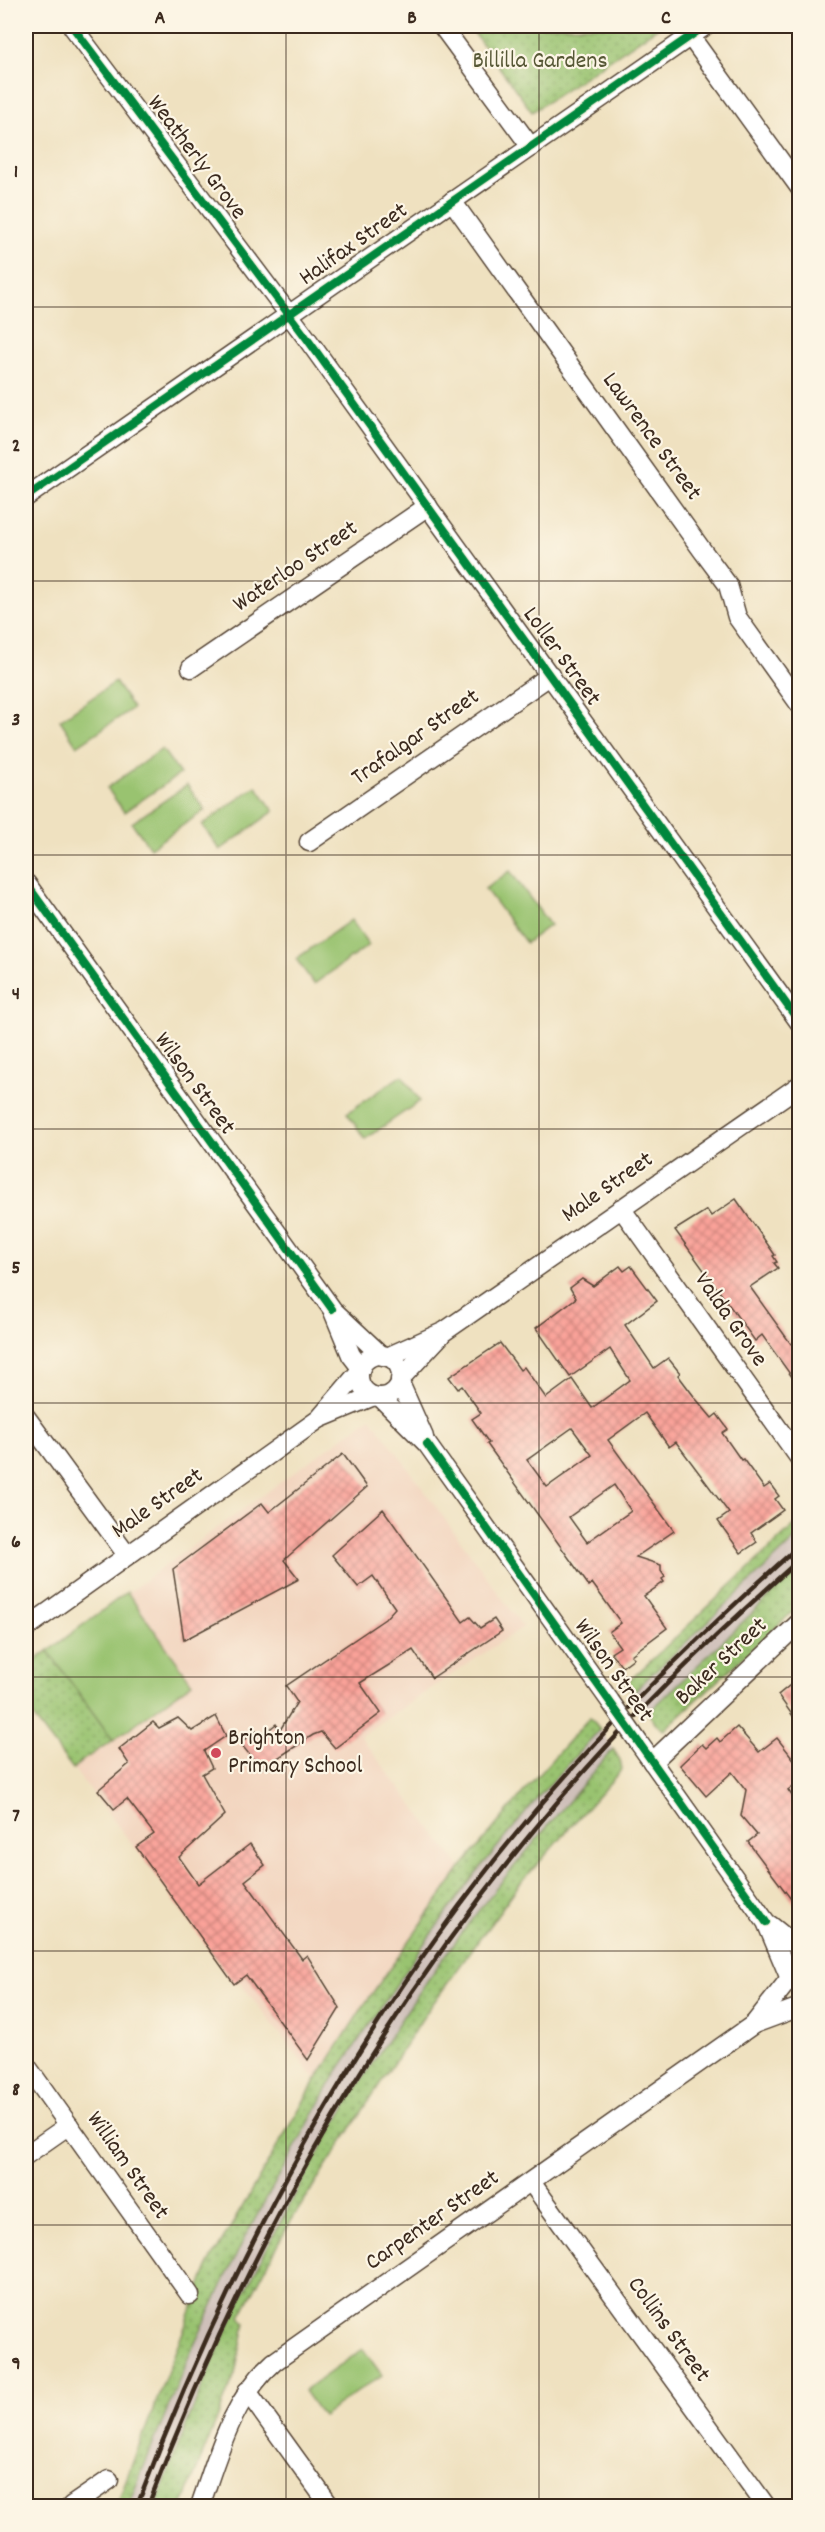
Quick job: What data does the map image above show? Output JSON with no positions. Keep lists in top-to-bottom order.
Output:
{
  "streets": {
    "street": [
      "Weatherly Grove",
      "Halifax Street",
      "Lawrence Street",
      "Waterloo Street",
      "Loller Street",
      "Trafalgar Street",
      "Wilson Street",
      "Male Street",
      "Valda Grove",
      "Baker Street",
      "William Street",
      "Carpenter Street",
      "Collins Street"
    ]
  },
  "crossings": [
    ["Weatherly Grove", "Halifax Street"],
    ["Weatherly Grove", "Loller Street"],
    ["Halifax Street", "Lawrence Street"],
    ["Halifax Street", "Loller Street"],
    ["Waterloo Street", "Loller Street"],
    ["Loller Street", "Trafalgar Street"],
    ["Wilson Street", "Male Street"],
    ["Wilson Street", "Baker Street"],
    ["Wilson Street", "Carpenter Street"],
    ["Male Street", "Valda Grove"],
    ["Carpenter Street", "Collins Street"]
  ],
  "parks": ["Billilla Gardens"],
  "places": ["Brighton Primary School"],
  "grid": {
    "columns": ["A", "B", "C"],
    "rows": [
      "1",
      "2",
      "3",
      "4",
      "5",
      "6",
      "7",
      "8",
      "9"
    ]
  }
}
